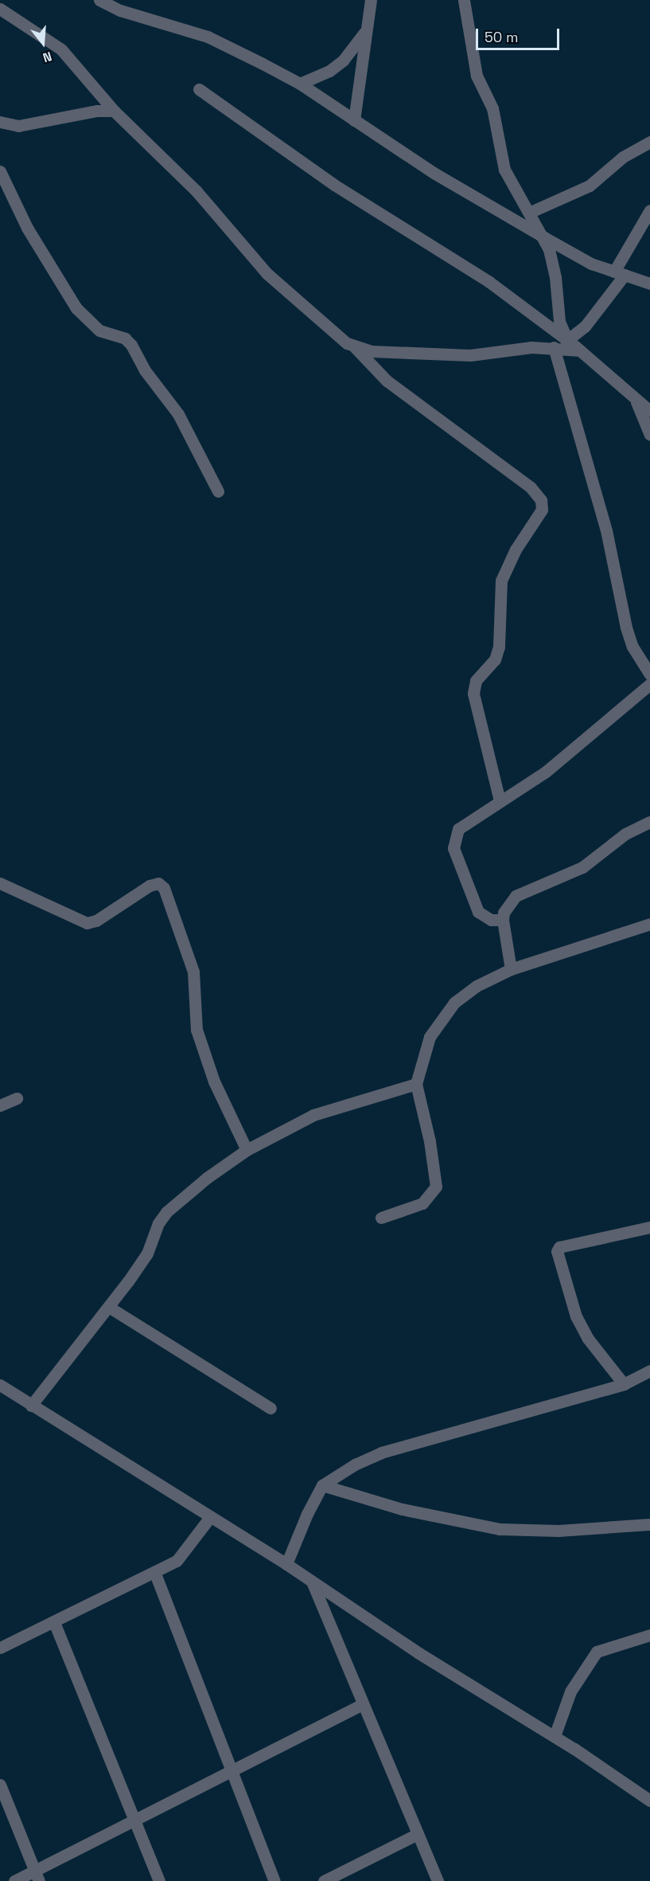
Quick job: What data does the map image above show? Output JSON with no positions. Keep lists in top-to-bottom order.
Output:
{
  "scale_bar": "50 m",
  "north": "bottom"
}
